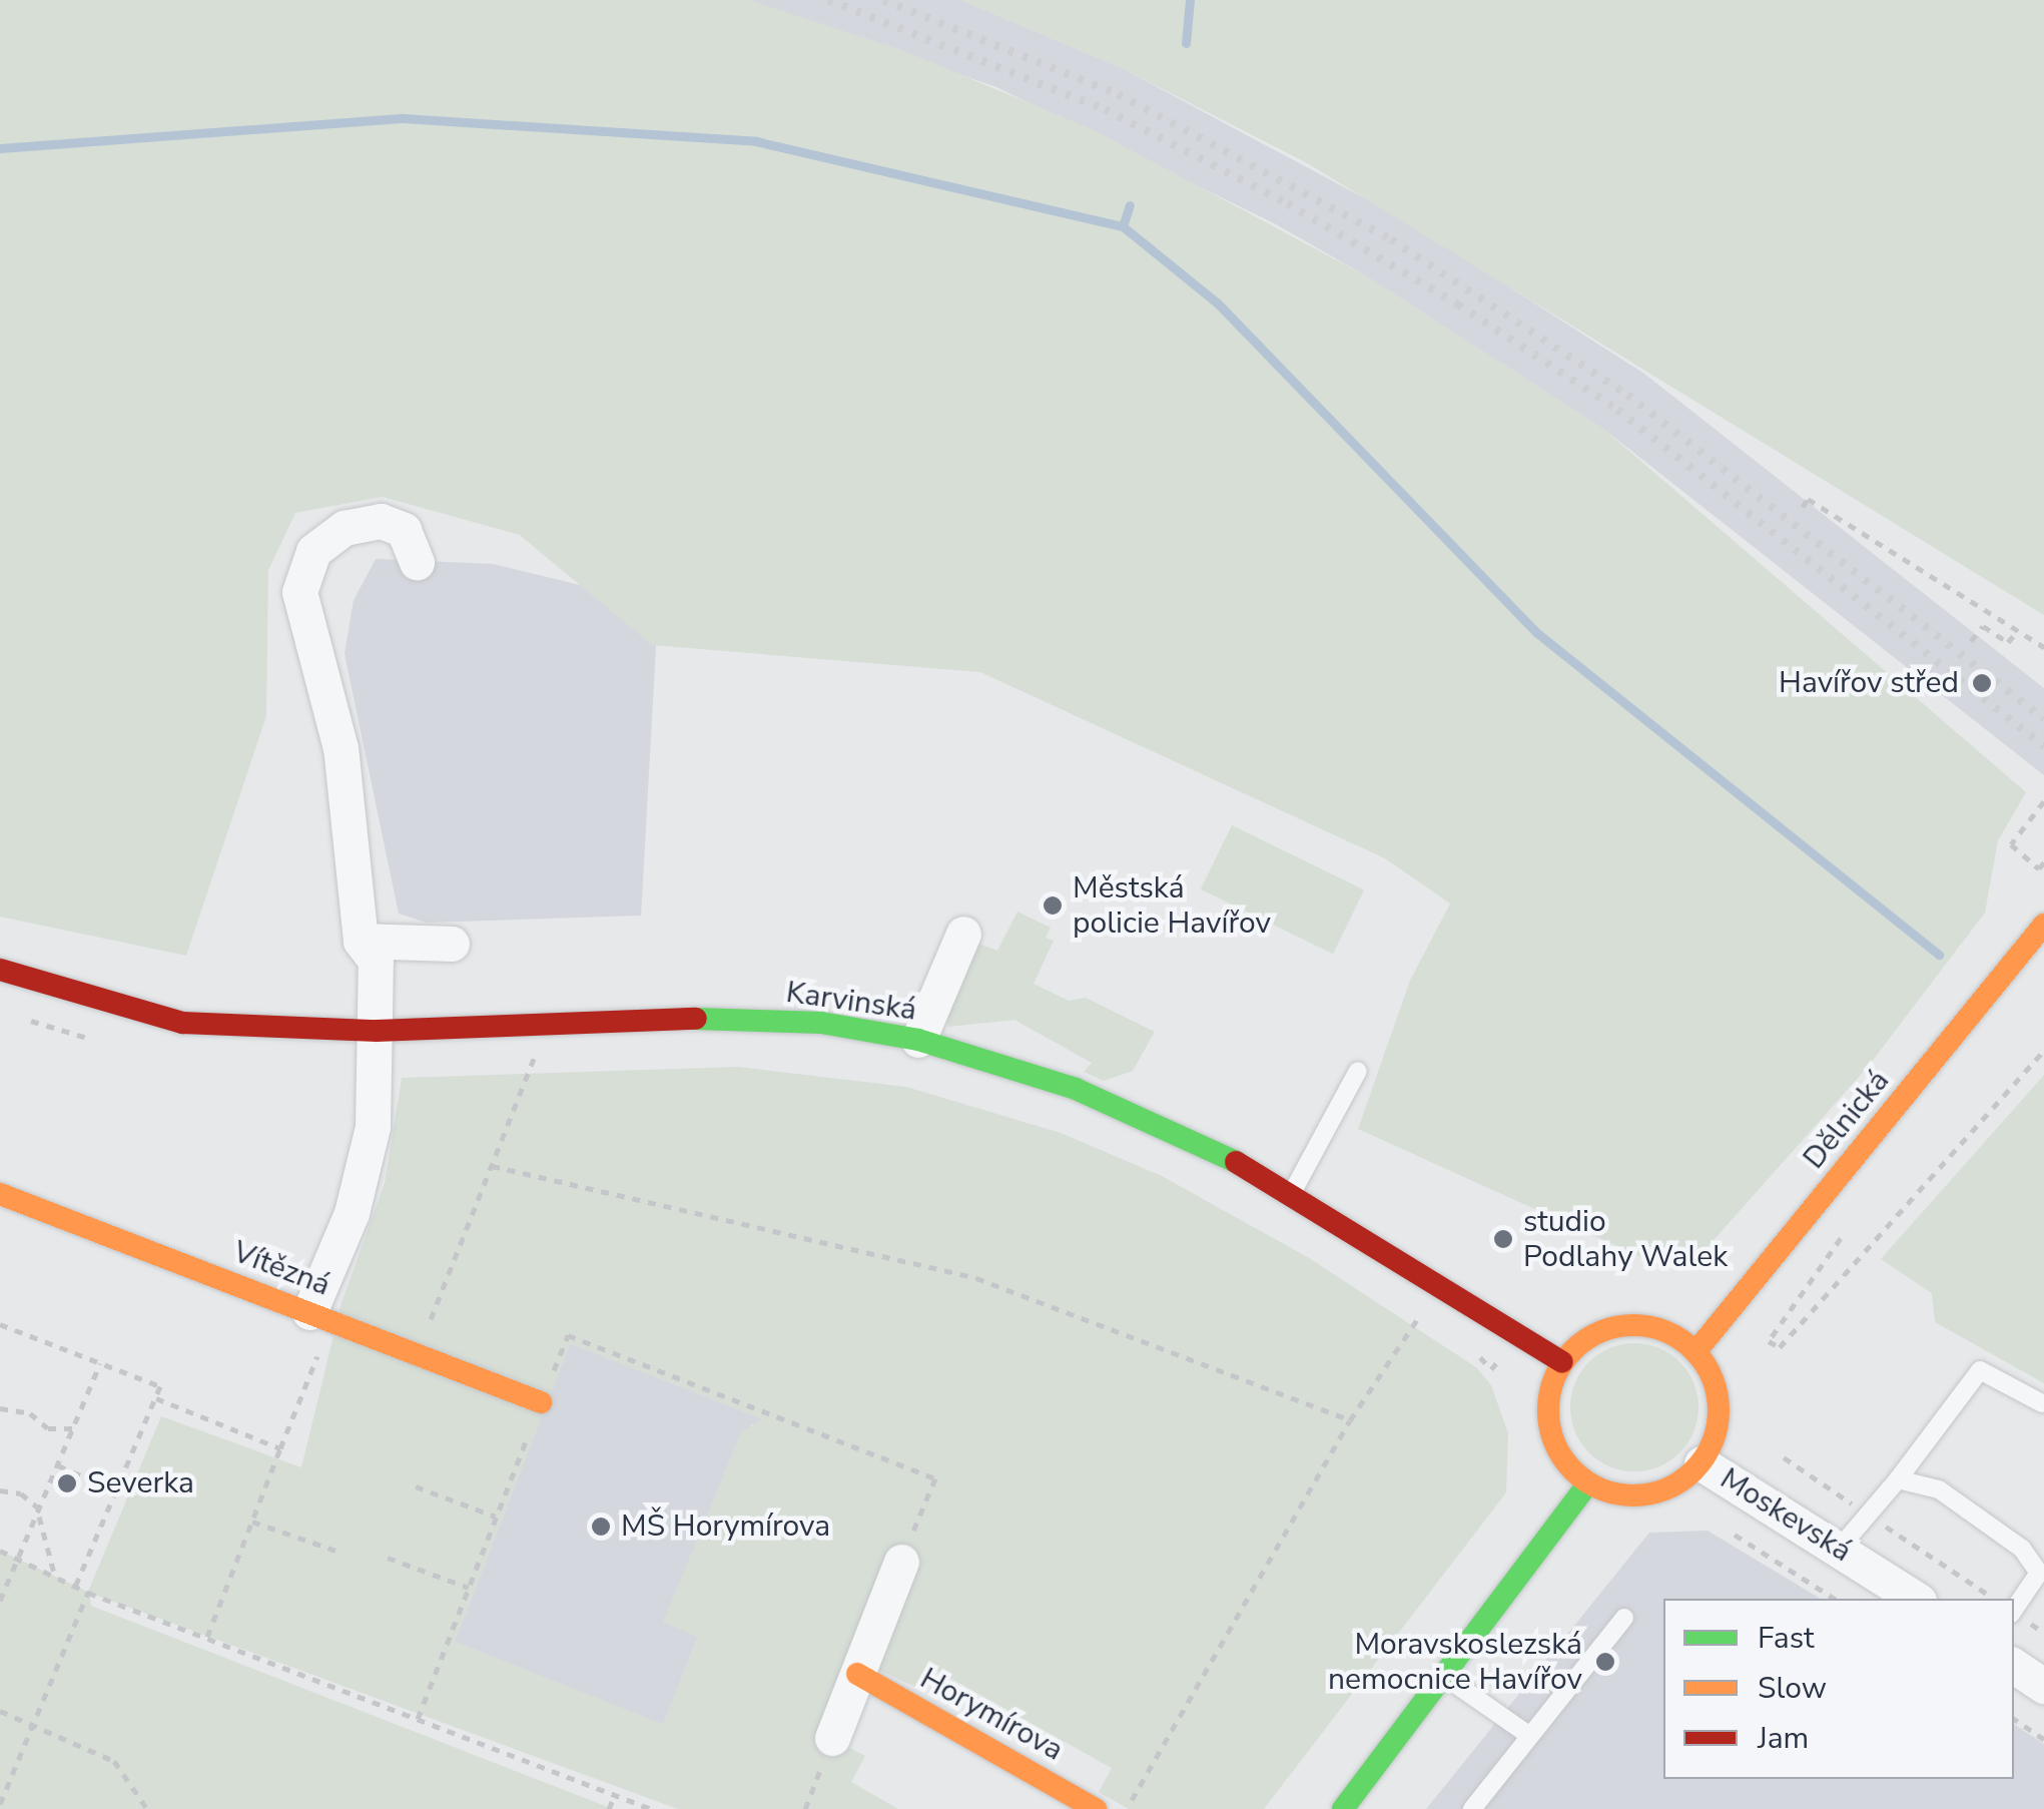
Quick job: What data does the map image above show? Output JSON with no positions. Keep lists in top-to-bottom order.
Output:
{
  "streets": {
    "street": [
      "Karvinská",
      "Dělnická",
      "Vítězná",
      "Moskevská",
      "Horymírova"
    ]
  },
  "crossings": [
    ["Karvinská", "Dělnická"],
    ["Karvinská", "Moskevská"],
    ["Dělnická", "Moskevská"]
  ],
  "places": [
    "Havířov střed",
    "Městská policie Havířov",
    "studio Podlahy Walek",
    "Severka",
    "MŠ Horymírova",
    "Moravskoslezská nemocnice Havířov"
  ],
  "legend": ["Fast", "Slow", "Jam"]
}
